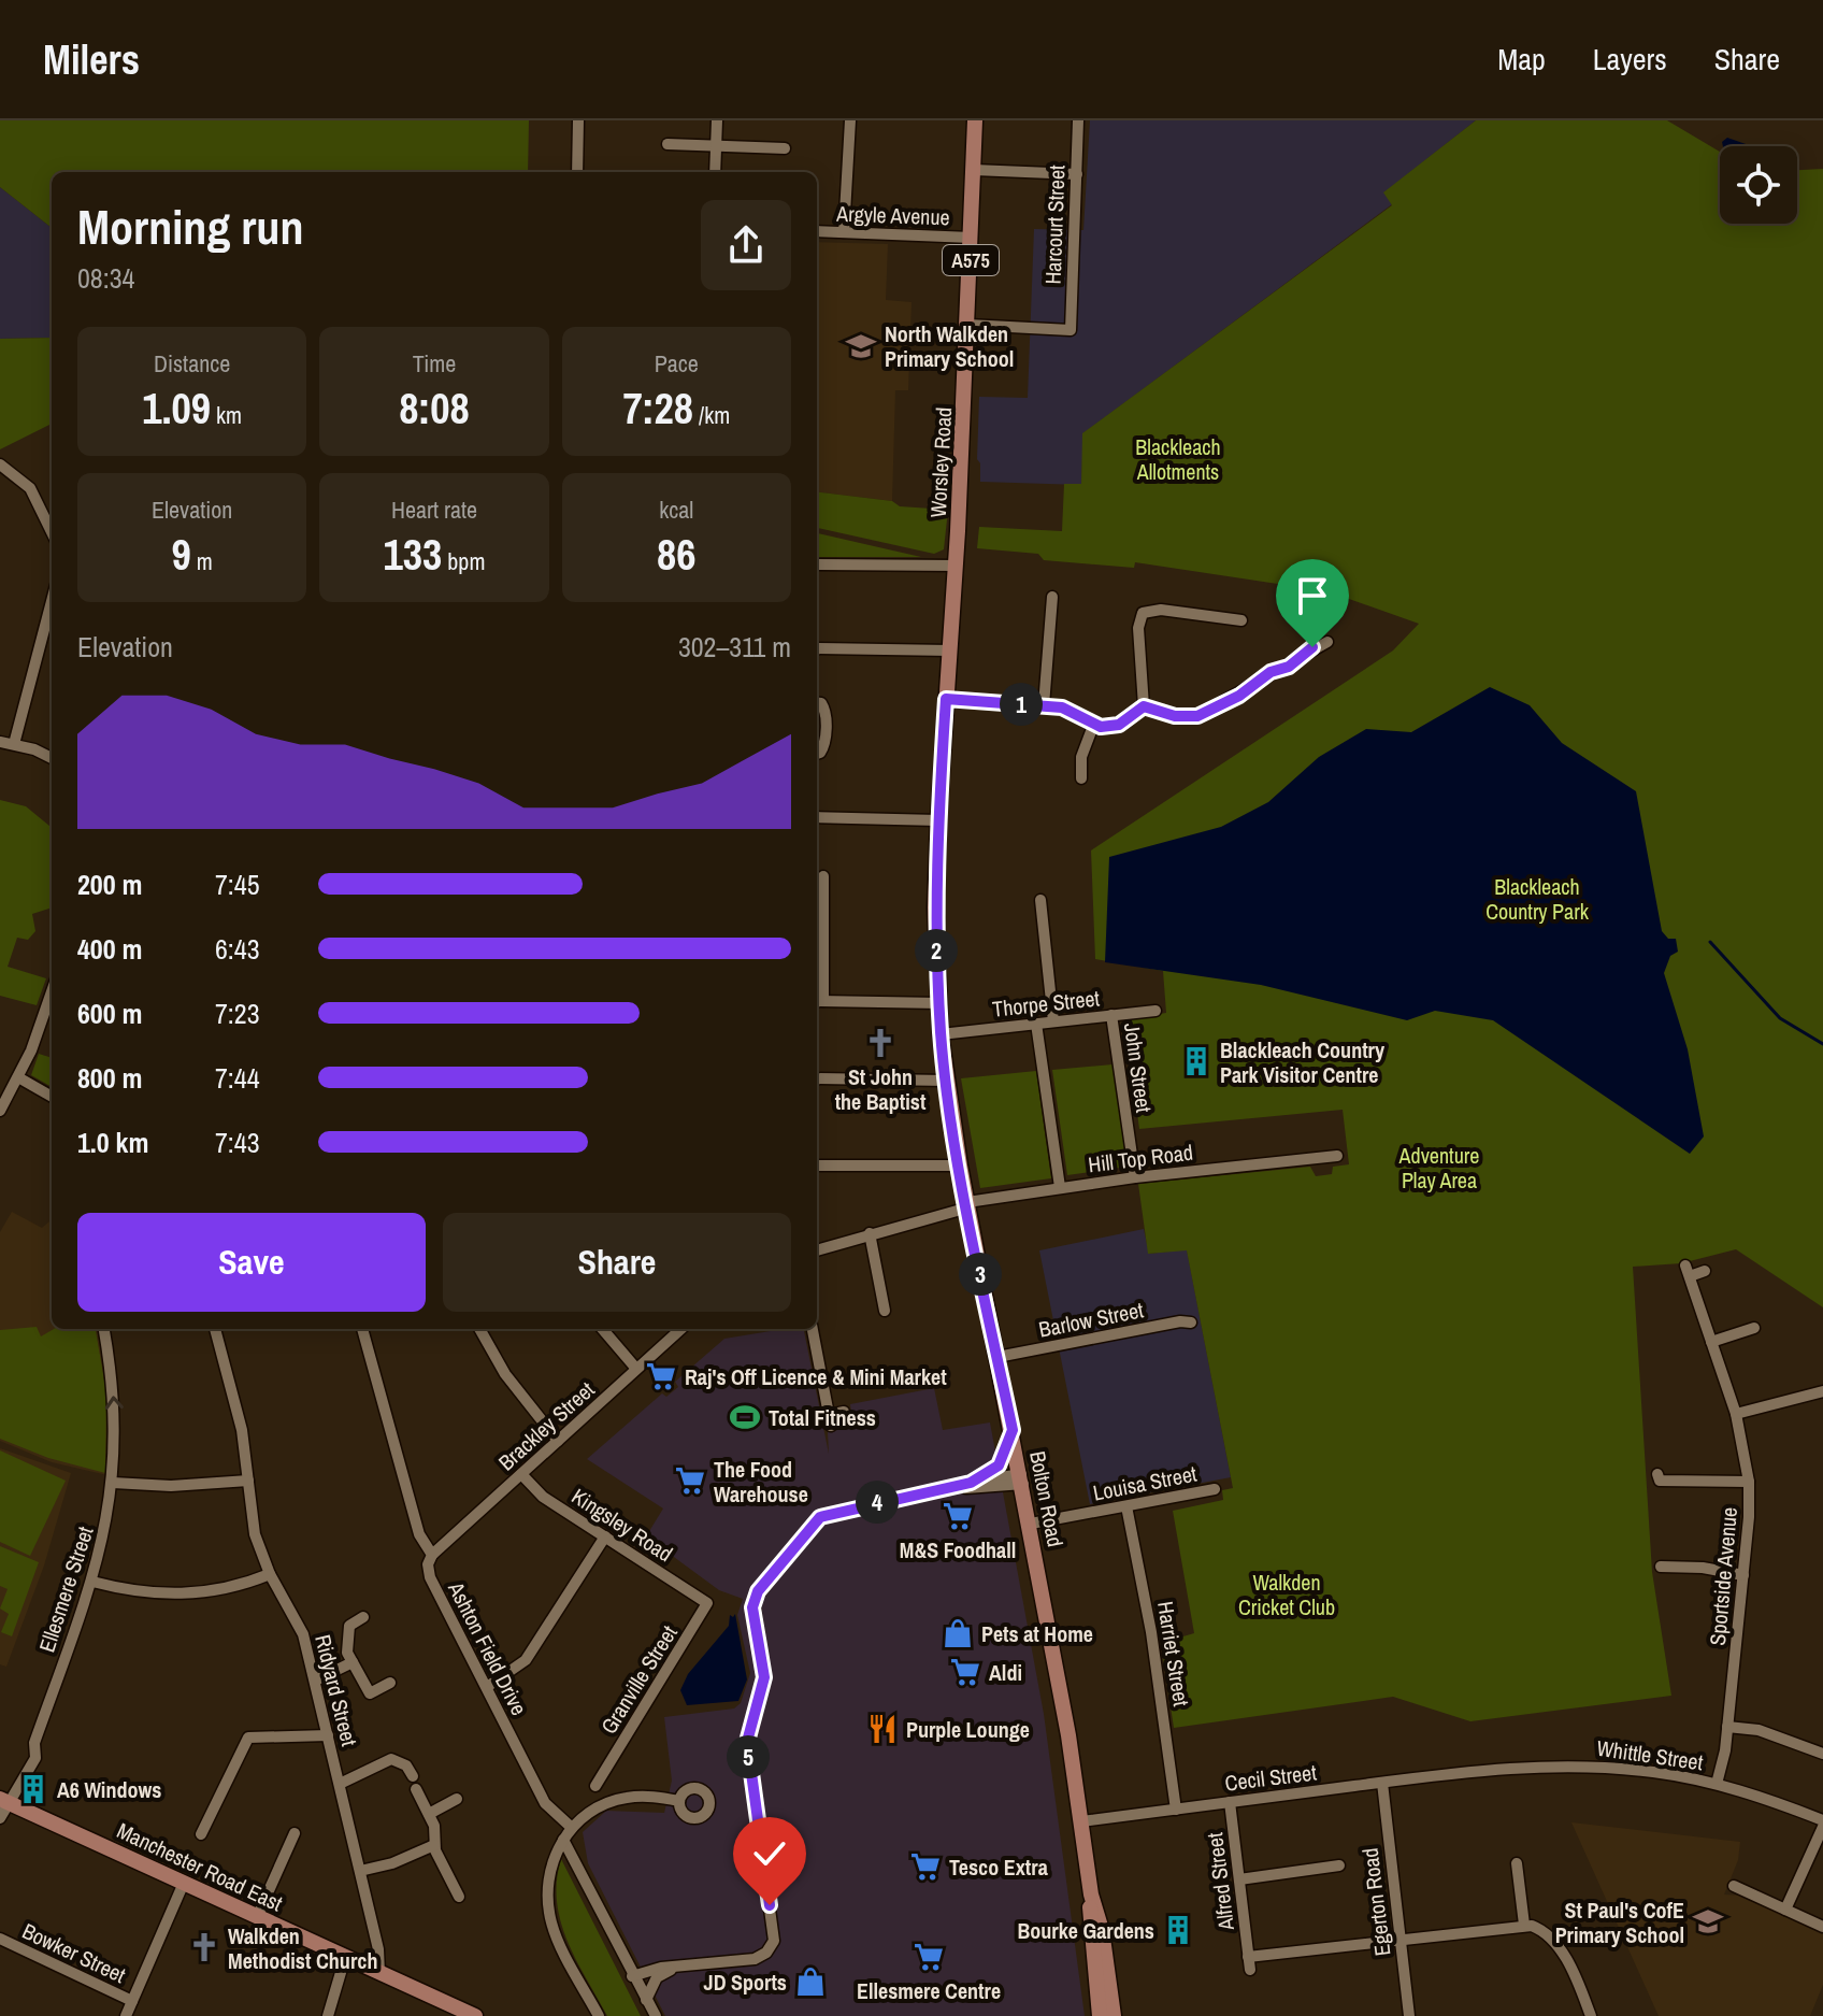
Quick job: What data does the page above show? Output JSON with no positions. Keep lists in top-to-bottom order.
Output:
{
  "streets": {
    "main road": [
      "A575",
      "Worsley Road",
      "Bolton Road",
      "Manchester Road East"
    ],
    "street": [
      "Argyle Avenue",
      "Harcourt Street",
      "Thorpe Street",
      "John Street",
      "Hill Top Road",
      "Barlow Street",
      "Brackley Street",
      "Louisa Street",
      "Kingsley Road",
      "Sportside Avenue",
      "Ellesmere Street",
      "Ashton Field Drive",
      "Harriet Street",
      "Granville Street",
      "Ridyard Street",
      "Whittle Street",
      "Cecil Street",
      "Alfred Street",
      "Egerton Road",
      "Bowker Street"
    ]
  },
  "crossings": [
    ["Argyle Avenue", "Worsley Road"],
    ["Harcourt Street", "Worsley Road"],
    ["Worsley Road", "Bolton Road"],
    ["Thorpe Street", "John Street"],
    ["Thorpe Street", "Bolton Road"],
    ["John Street", "Hill Top Road"],
    ["Hill Top Road", "Bolton Road"],
    ["Barlow Street", "Bolton Road"],
    ["Brackley Street", "Kingsley Road"],
    ["Brackley Street", "Ashton Field Drive"],
    ["Louisa Street", "Bolton Road"],
    ["Louisa Street", "Harriet Street"],
    ["Bolton Road", "Cecil Street"],
    ["Kingsley Road", "Granville Street"],
    ["Sportside Avenue", "Whittle Street"],
    ["Ellesmere Street", "Manchester Road East"],
    ["Harriet Street", "Cecil Street"],
    ["Ridyard Street", "Manchester Road East"],
    ["Whittle Street", "Cecil Street"],
    ["Cecil Street", "Alfred Street"],
    ["Cecil Street", "Egerton Road"],
    ["Alfred Street", "Egerton Road"]
  ],
  "parks": [
    "Blackleach Allotments",
    "Blackleach Country Park",
    "Adventure Play Area",
    "Walkden Cricket Club"
  ],
  "places": {
    "school or university": ["North Walkden Primary School", "St Paul's CofE Primary School"],
    "church": ["St John the Baptist", "Walkden Methodist Church"],
    "building": ["Blackleach Country Park Visitor Centre", "A6 Windows", "Bourke Gardens"],
    "supermarket": [
      "Raj's Off Licence & Mini Market",
      "The Food Warehouse",
      "M&S Foodhall",
      "Aldi",
      "Tesco Extra",
      "Ellesmere Centre"
    ],
    "sports": ["Total Fitness"],
    "shop": ["Pets at Home", "JD Sports"],
    "restaurant": ["Purple Lounge"]
  },
  "page": {
    "header": "Milers",
    "nav": ["Map", "Layers", "Share"],
    "heading": ["Morning run", "08:34"],
    "stats": [
      ["Distance", "1.09 km"],
      ["Time", "8:08"],
      ["Pace", "7:28 /km"],
      ["Elevation", "9 m"],
      ["Heart rate", "133 bpm"],
      ["kcal", "86"]
    ],
    "chart": ["Elevation", "302–311 m"],
    "pins": [
      "1",
      "2",
      "3",
      "4",
      "5"
    ],
    "list": [
      {
        "name": "200 m",
        "note": "7:45"
      },
      {
        "name": "400 m",
        "note": "6:43"
      },
      {
        "name": "600 m",
        "note": "7:23"
      },
      {
        "name": "800 m",
        "note": "7:44"
      },
      {
        "name": "1.0 km",
        "note": "7:43"
      }
    ],
    "buttons": ["Save", "Share"]
  }
}
